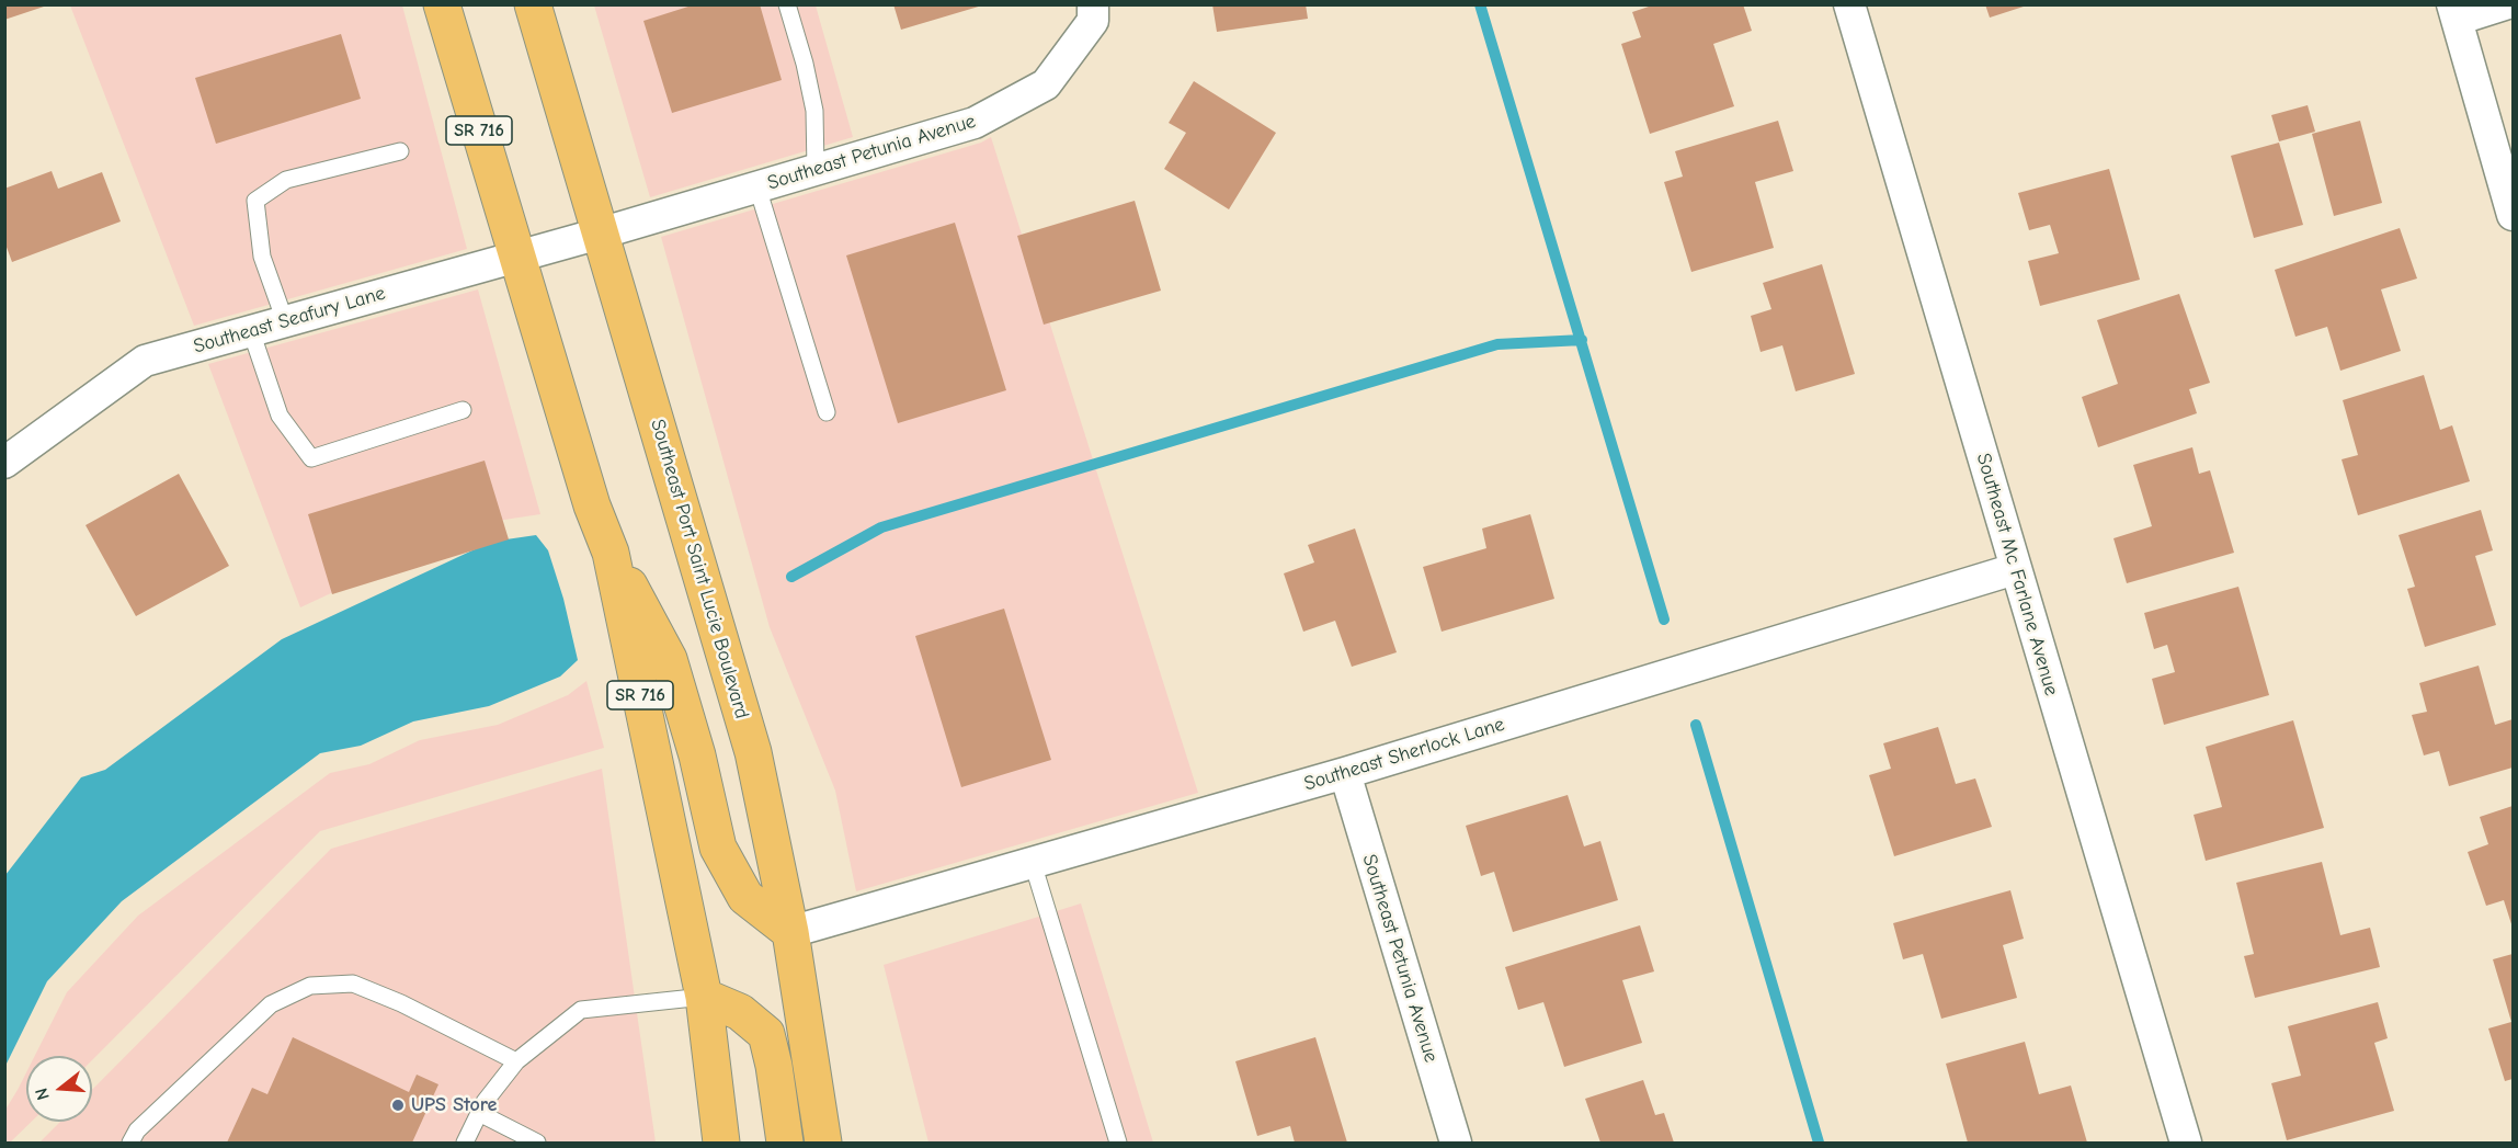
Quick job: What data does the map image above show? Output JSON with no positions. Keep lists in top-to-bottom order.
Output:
{
  "streets": {
    "main road": ["SR 716", "Southeast Port Saint Lucie Boulevard"],
    "street": [
      "Southeast Petunia Avenue",
      "Southeast Seafury Lane",
      "Southeast Mc Farlane Avenue",
      "Southeast Sherlock Lane"
    ]
  },
  "crossings": [
    ["SR 716", "Southeast Seafury Lane"],
    ["Southeast Petunia Avenue", "Southeast Seafury Lane"],
    ["Southeast Petunia Avenue", "Southeast Port Saint Lucie Boulevard"],
    ["Southeast Petunia Avenue", "Southeast Sherlock Lane"],
    ["Southeast Seafury Lane", "Southeast Port Saint Lucie Boulevard"],
    ["Southeast Port Saint Lucie Boulevard", "Southeast Sherlock Lane"],
    ["Southeast Mc Farlane Avenue", "Southeast Sherlock Lane"]
  ],
  "places": ["UPS Store"],
  "north": "left"
}
